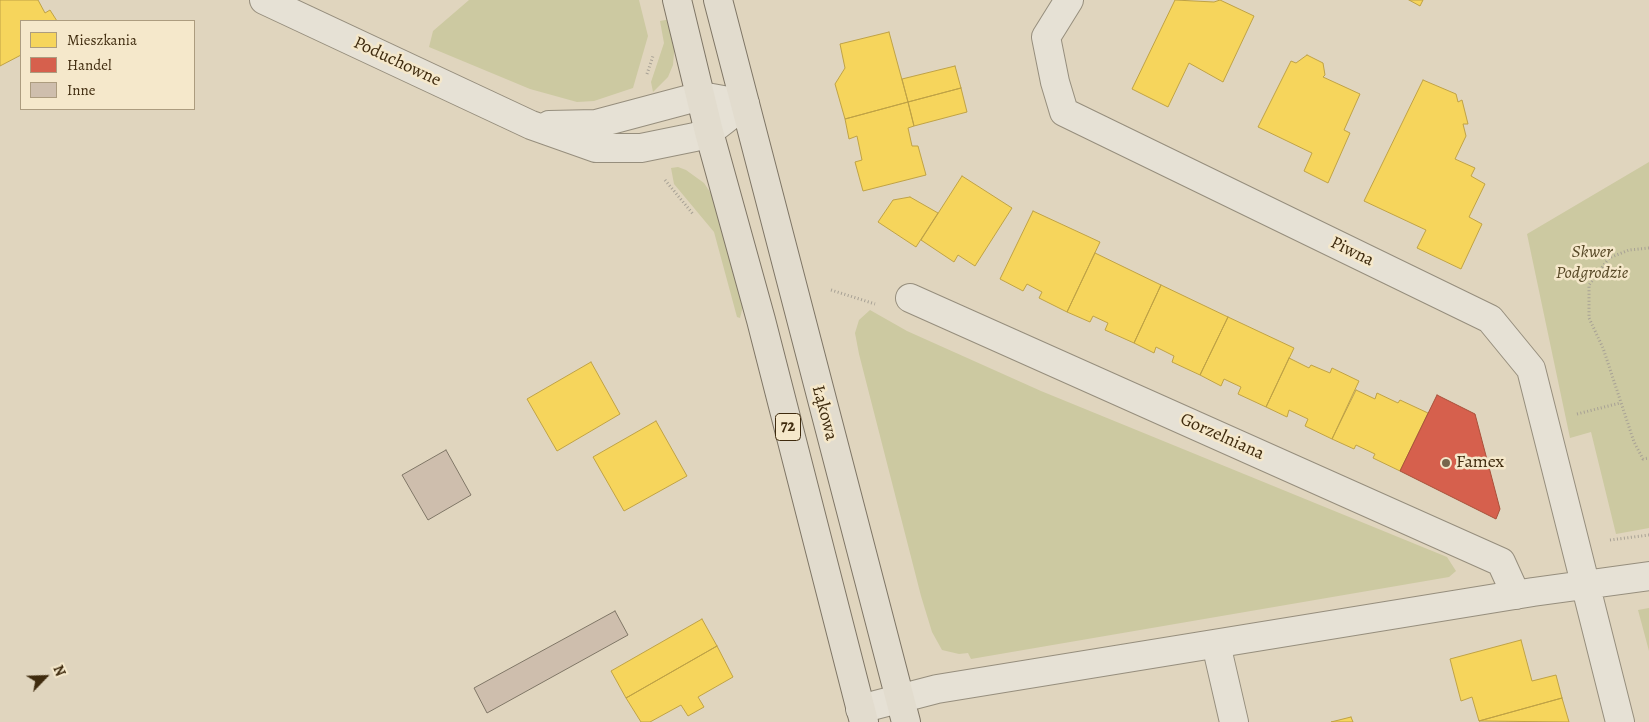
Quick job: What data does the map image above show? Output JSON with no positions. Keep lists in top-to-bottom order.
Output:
{
  "streets": {
    "main road": ["Łąkowa", "72"],
    "street": ["Poduchowne", "Piwna", "Gorzelniana"]
  },
  "crossings": [
    ["Poduchowne", "Łąkowa"],
    ["Poduchowne", "72"]
  ],
  "parks": ["Skwer Podgrodzie"],
  "places": ["Famex"],
  "legend": ["Mieszkania", "Handel", "Inne"],
  "north": "top right"
}
